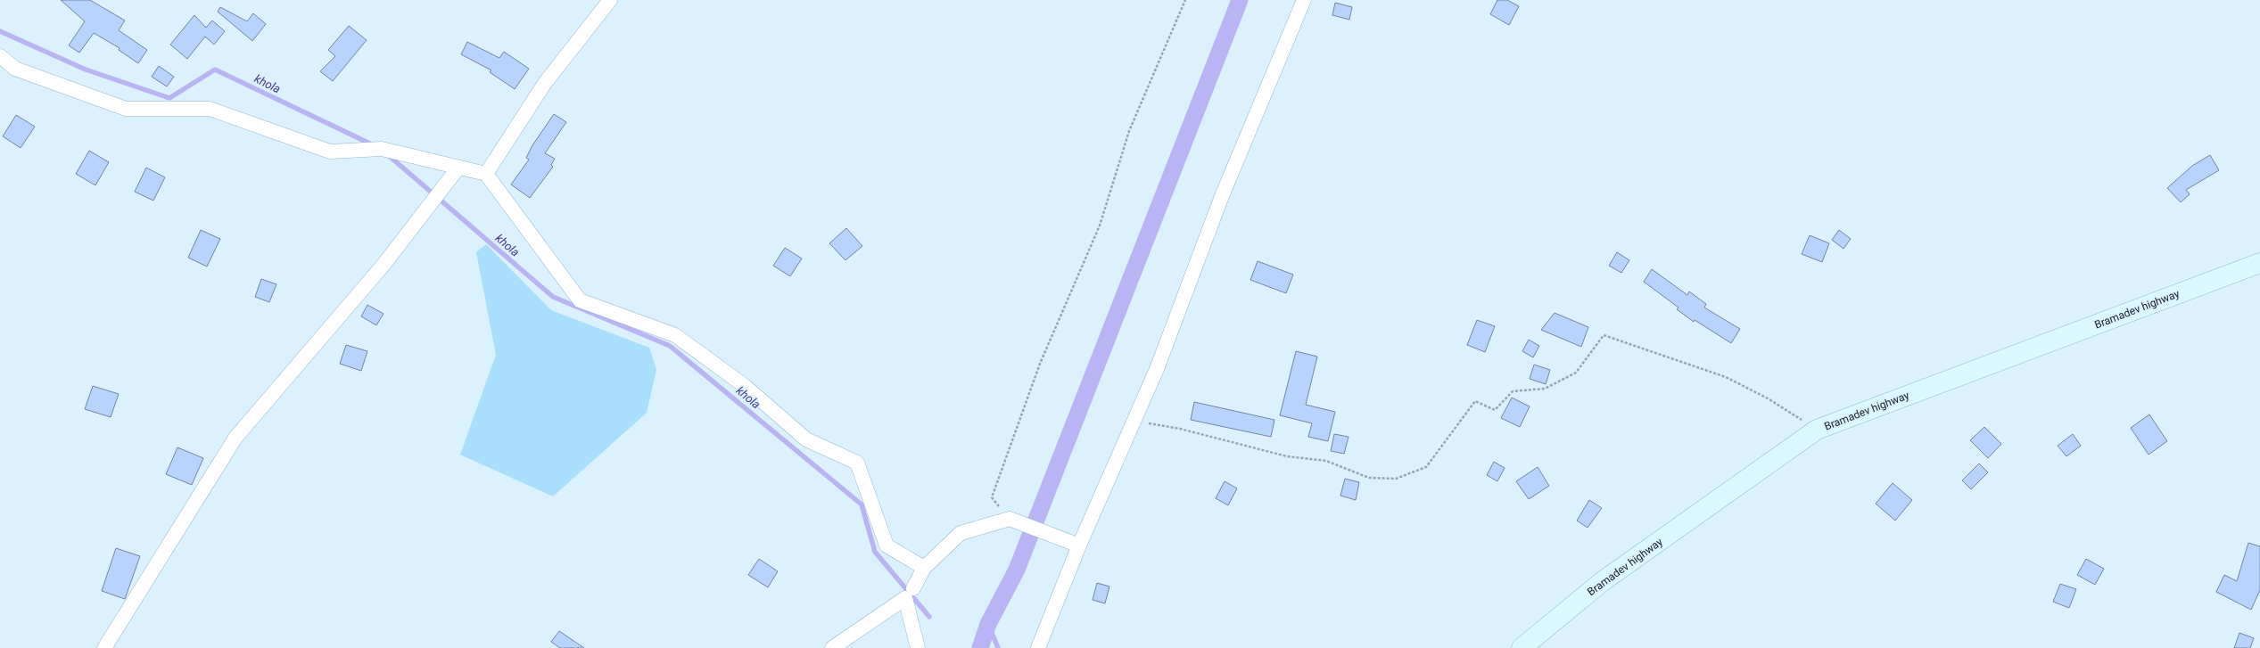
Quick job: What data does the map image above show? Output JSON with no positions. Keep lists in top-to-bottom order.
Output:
{
  "streets": {
    "street": ["Bramadev highway"]
  },
  "water": ["khola"]
}
